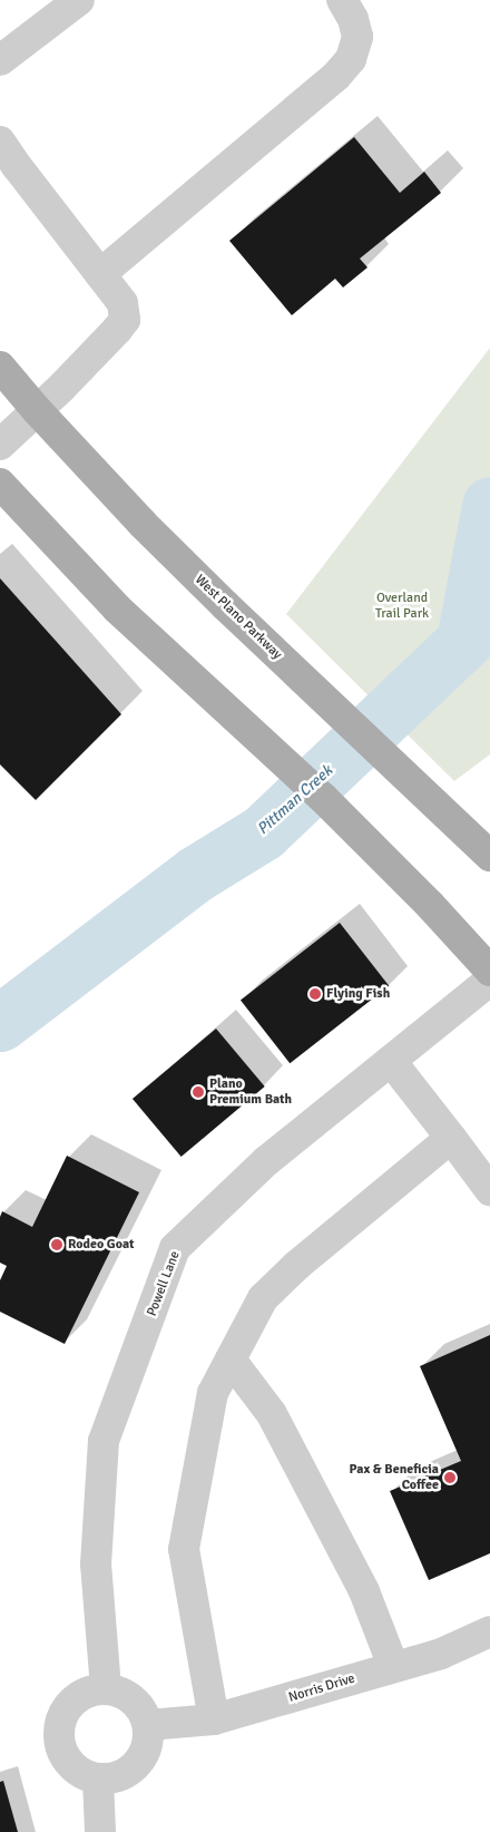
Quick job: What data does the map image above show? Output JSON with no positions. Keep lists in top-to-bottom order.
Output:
{
  "streets": {
    "main road": ["West Plano Parkway"],
    "street": ["Powell Lane", "Norris Drive"]
  },
  "crossings": [
    ["Powell Lane", "Norris Drive"]
  ],
  "water": ["Pittman Creek"],
  "parks": ["Overland Trail Park"],
  "places": [
    "Flying Fish",
    "Plano Premium Bath",
    "Rodeo Goat",
    "Pax & Beneficia Coffee"
  ]
}
